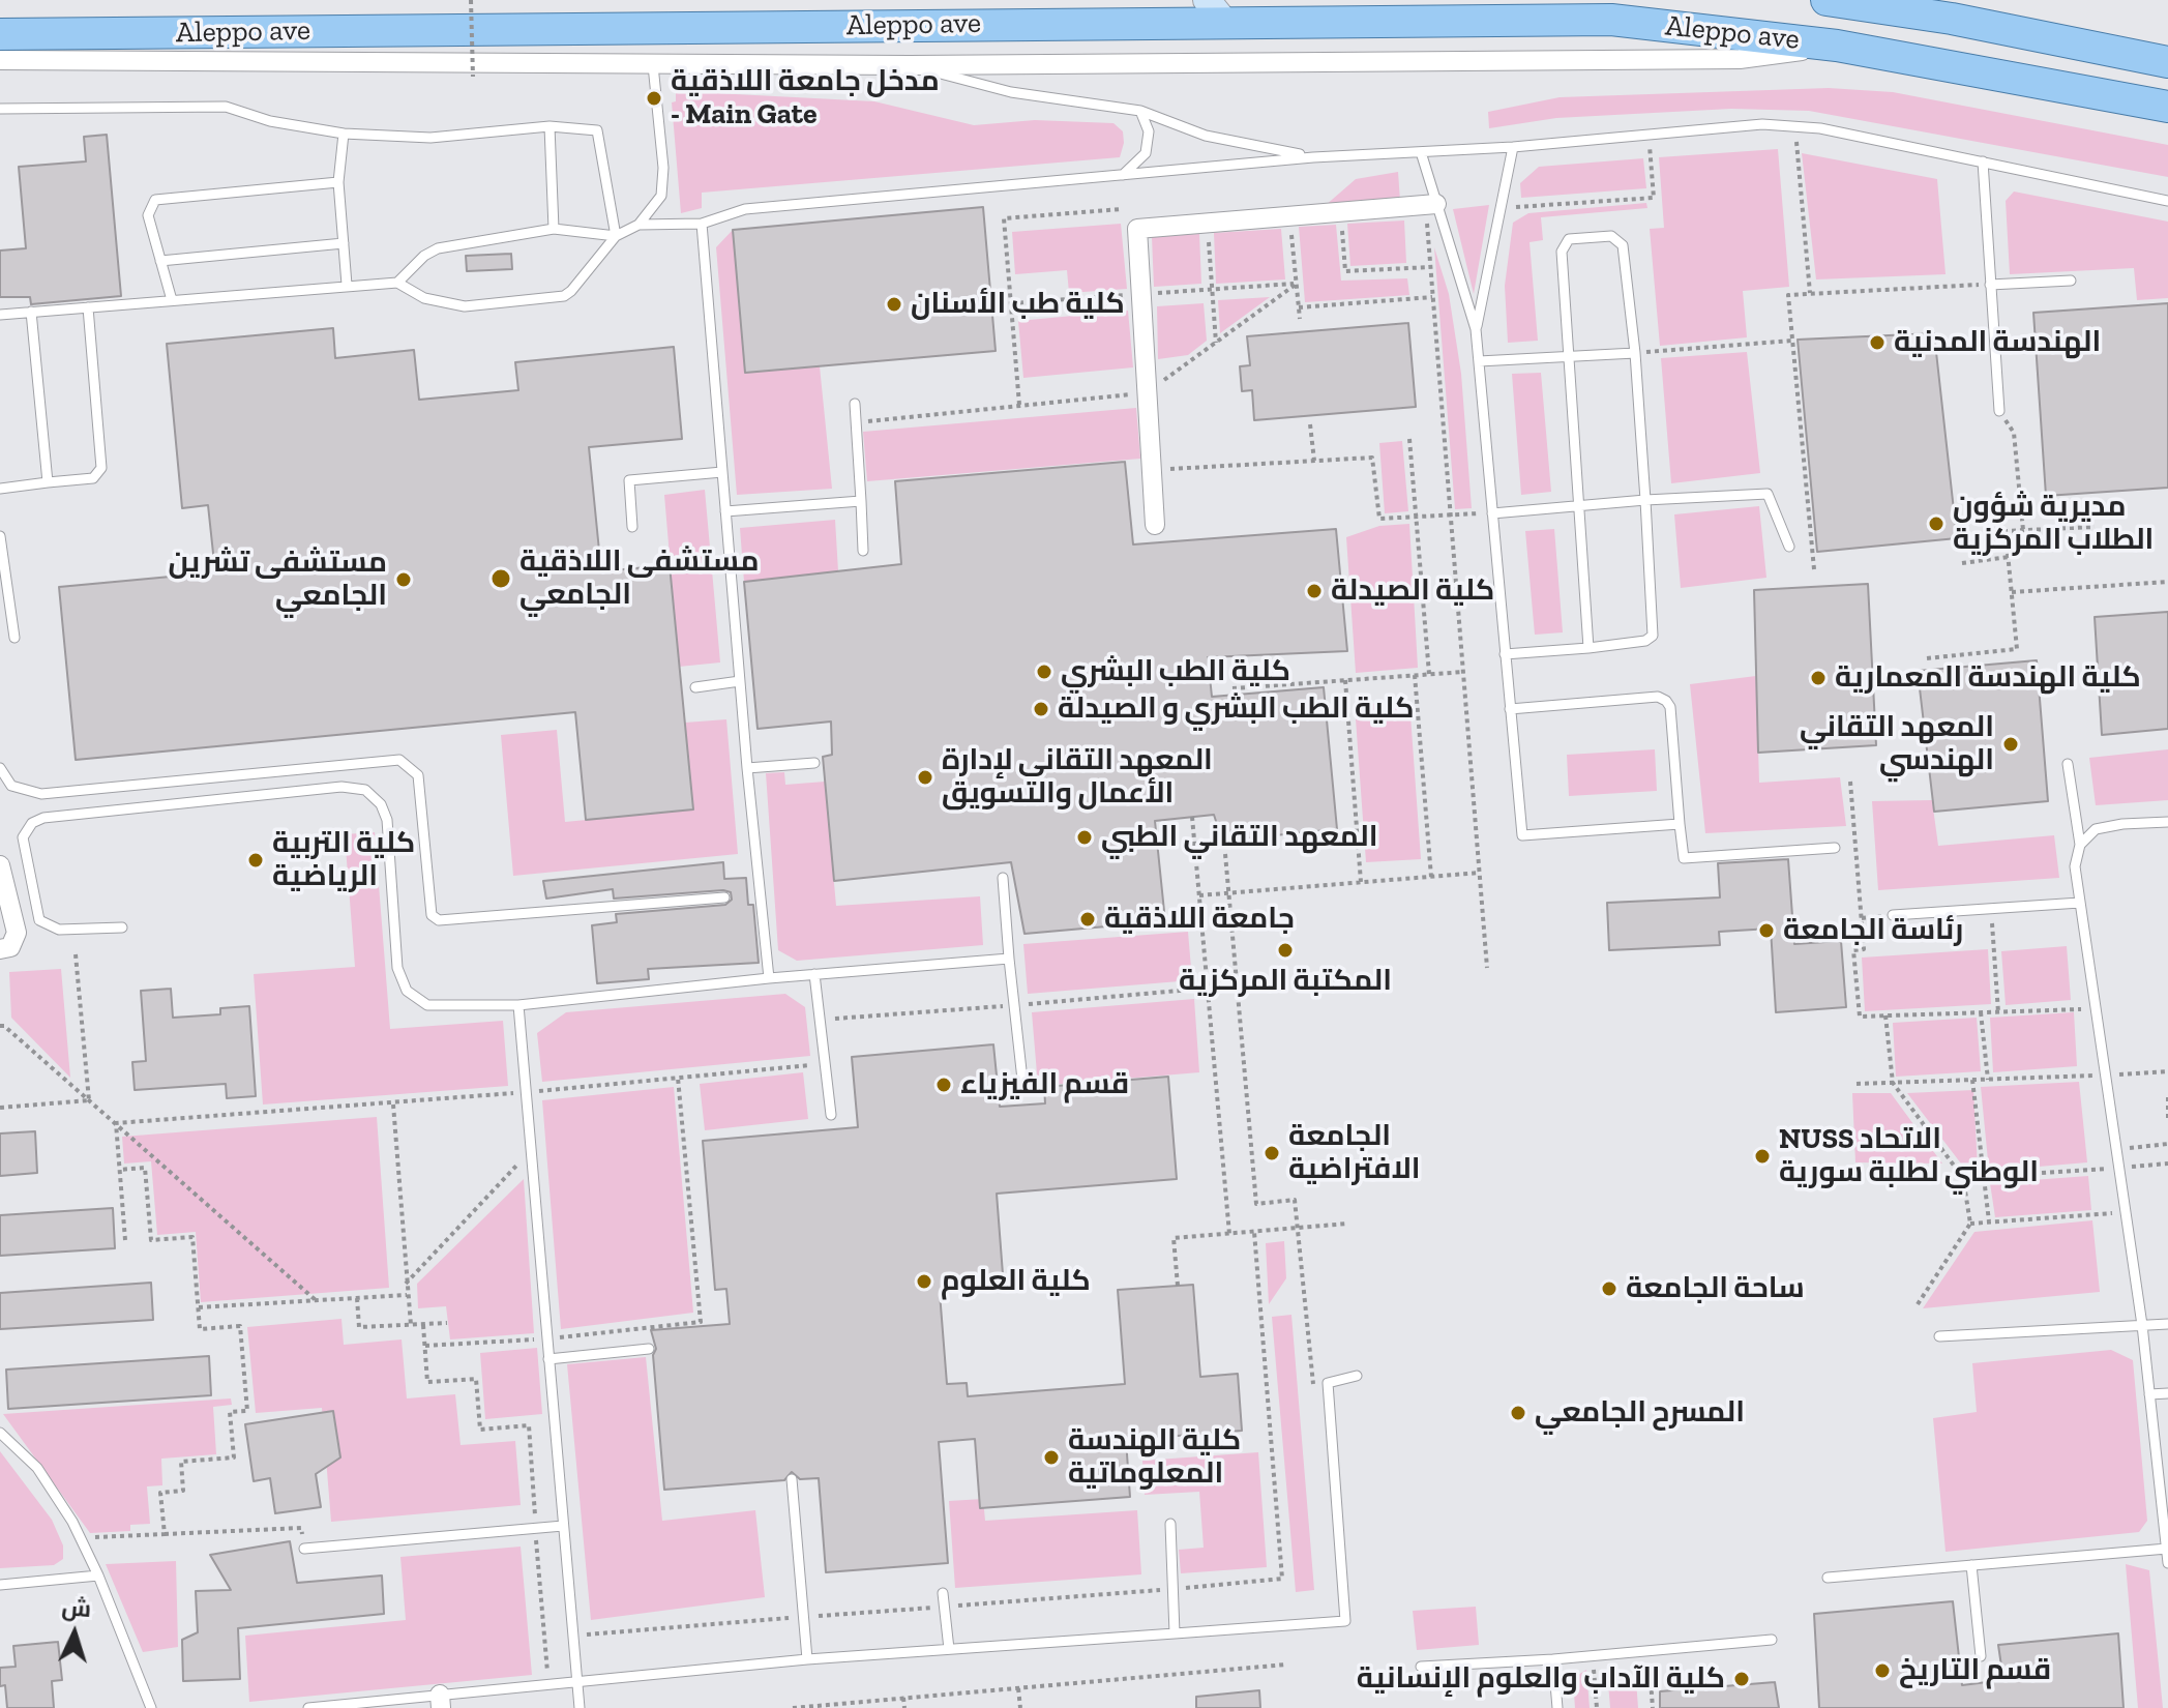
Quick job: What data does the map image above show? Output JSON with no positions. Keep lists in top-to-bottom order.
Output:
{
  "streets": {
    "main road": ["Aleppo ave"]
  },
  "places": [
    "مدخل جامعة اللاذقية - Main Gate",
    "كلية طب الأسنان",
    "الهندسة المدنية",
    "مديرية شؤون الطلاب المركزية",
    "مستشفى اللاذقية الجامعي",
    "مستشفى تشرين الجامعي",
    "كلية الصيدلة",
    "كلية الطب البشري",
    "كلية الهندسة المعمارية",
    "كلية الطب البشري و الصيدلة",
    "المعهد التقاني الهندسي",
    "المعهد التقاني لإدارة الأعمال والتسويق",
    "المعهد التقاني الطبي",
    "كلية التربية الرياضية",
    "جامعة اللاذقية",
    "رئاسة الجامعة",
    "المكتبة المركزية",
    "قسم الفيزياء",
    "الجامعة الافتراضية",
    "NUSS الاتحاد الوطني لطلبة سورية",
    "كلية العلوم",
    "ساحة الجامعة",
    "المسرح الجامعي",
    "كلية الهندسة المعلوماتية",
    "قسم التاريخ",
    "كلية الآداب والعلوم الإنسانية"
  ],
  "north": "top"
}
